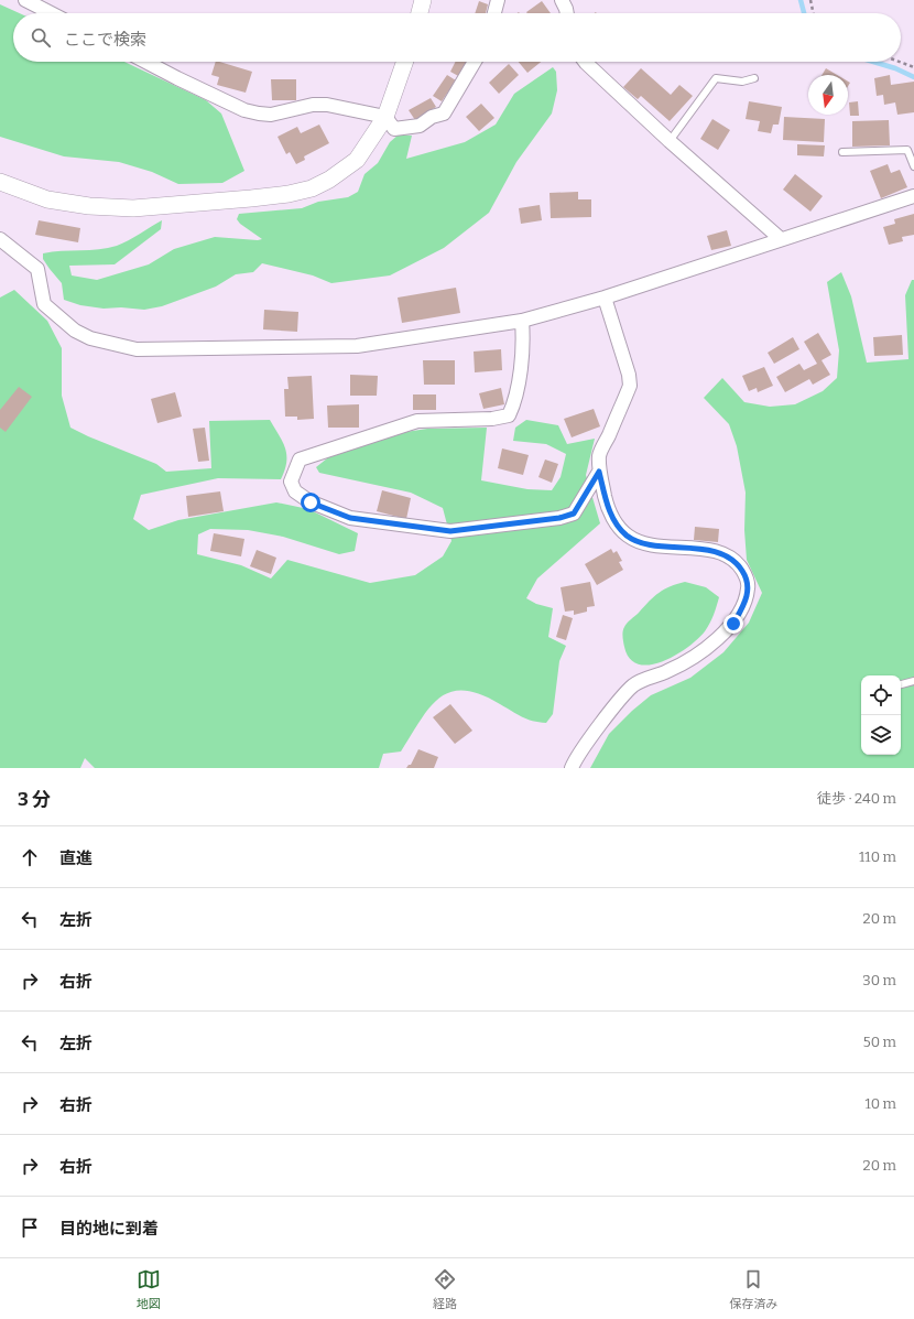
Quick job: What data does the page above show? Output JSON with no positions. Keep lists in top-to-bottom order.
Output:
{
  "north": "bottom",
  "page": {
    "search": "ここで検索",
    "heading": ["3 分", "徒歩 · 240 m"],
    "list": [
      ["直進", "110 m"],
      ["左折", "20 m"],
      ["右折", "30 m"],
      ["左折", "50 m"],
      ["右折", "10 m"],
      ["右折", "20 m"],
      "目的地に到着"
    ],
    "nav": ["地図", "経路", "保存済み"]
  }
}
